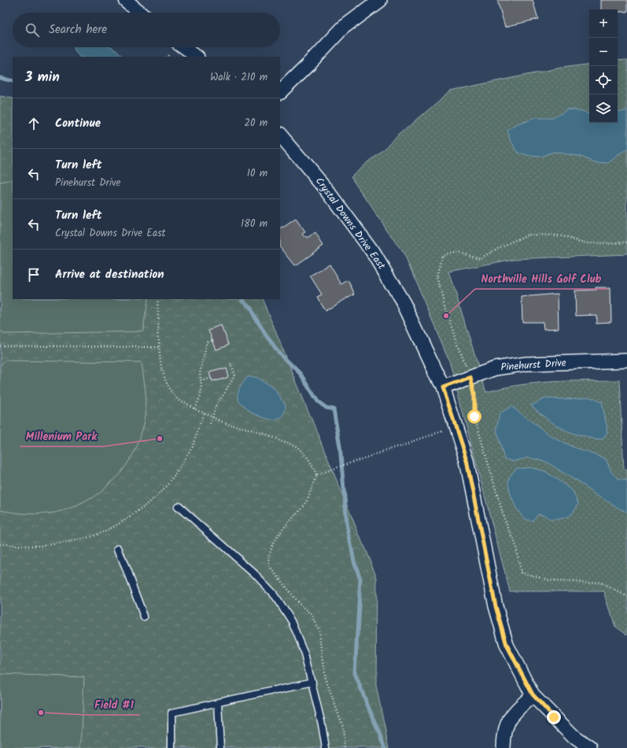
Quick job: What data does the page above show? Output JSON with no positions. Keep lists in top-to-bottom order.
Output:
{
  "streets": {
    "street": ["Crystal Downs Drive East", "Pinehurst Drive"]
  },
  "crossings": [
    ["Crystal Downs Drive East", "Pinehurst Drive"]
  ],
  "places": ["Northville Hills Golf Club", "Millenium Park", "Field #1"],
  "page": {
    "map_buttons": ["+", "−"],
    "search": "Search here",
    "heading": ["3 min", "Walk · 210 m"],
    "list": [
      ["Continue", "20 m"],
      ["Turn left", "Pinehurst Drive", "10 m"],
      ["Turn left", "Crystal Downs Drive East", "180 m"],
      "Arrive at destination"
    ]
  }
}
